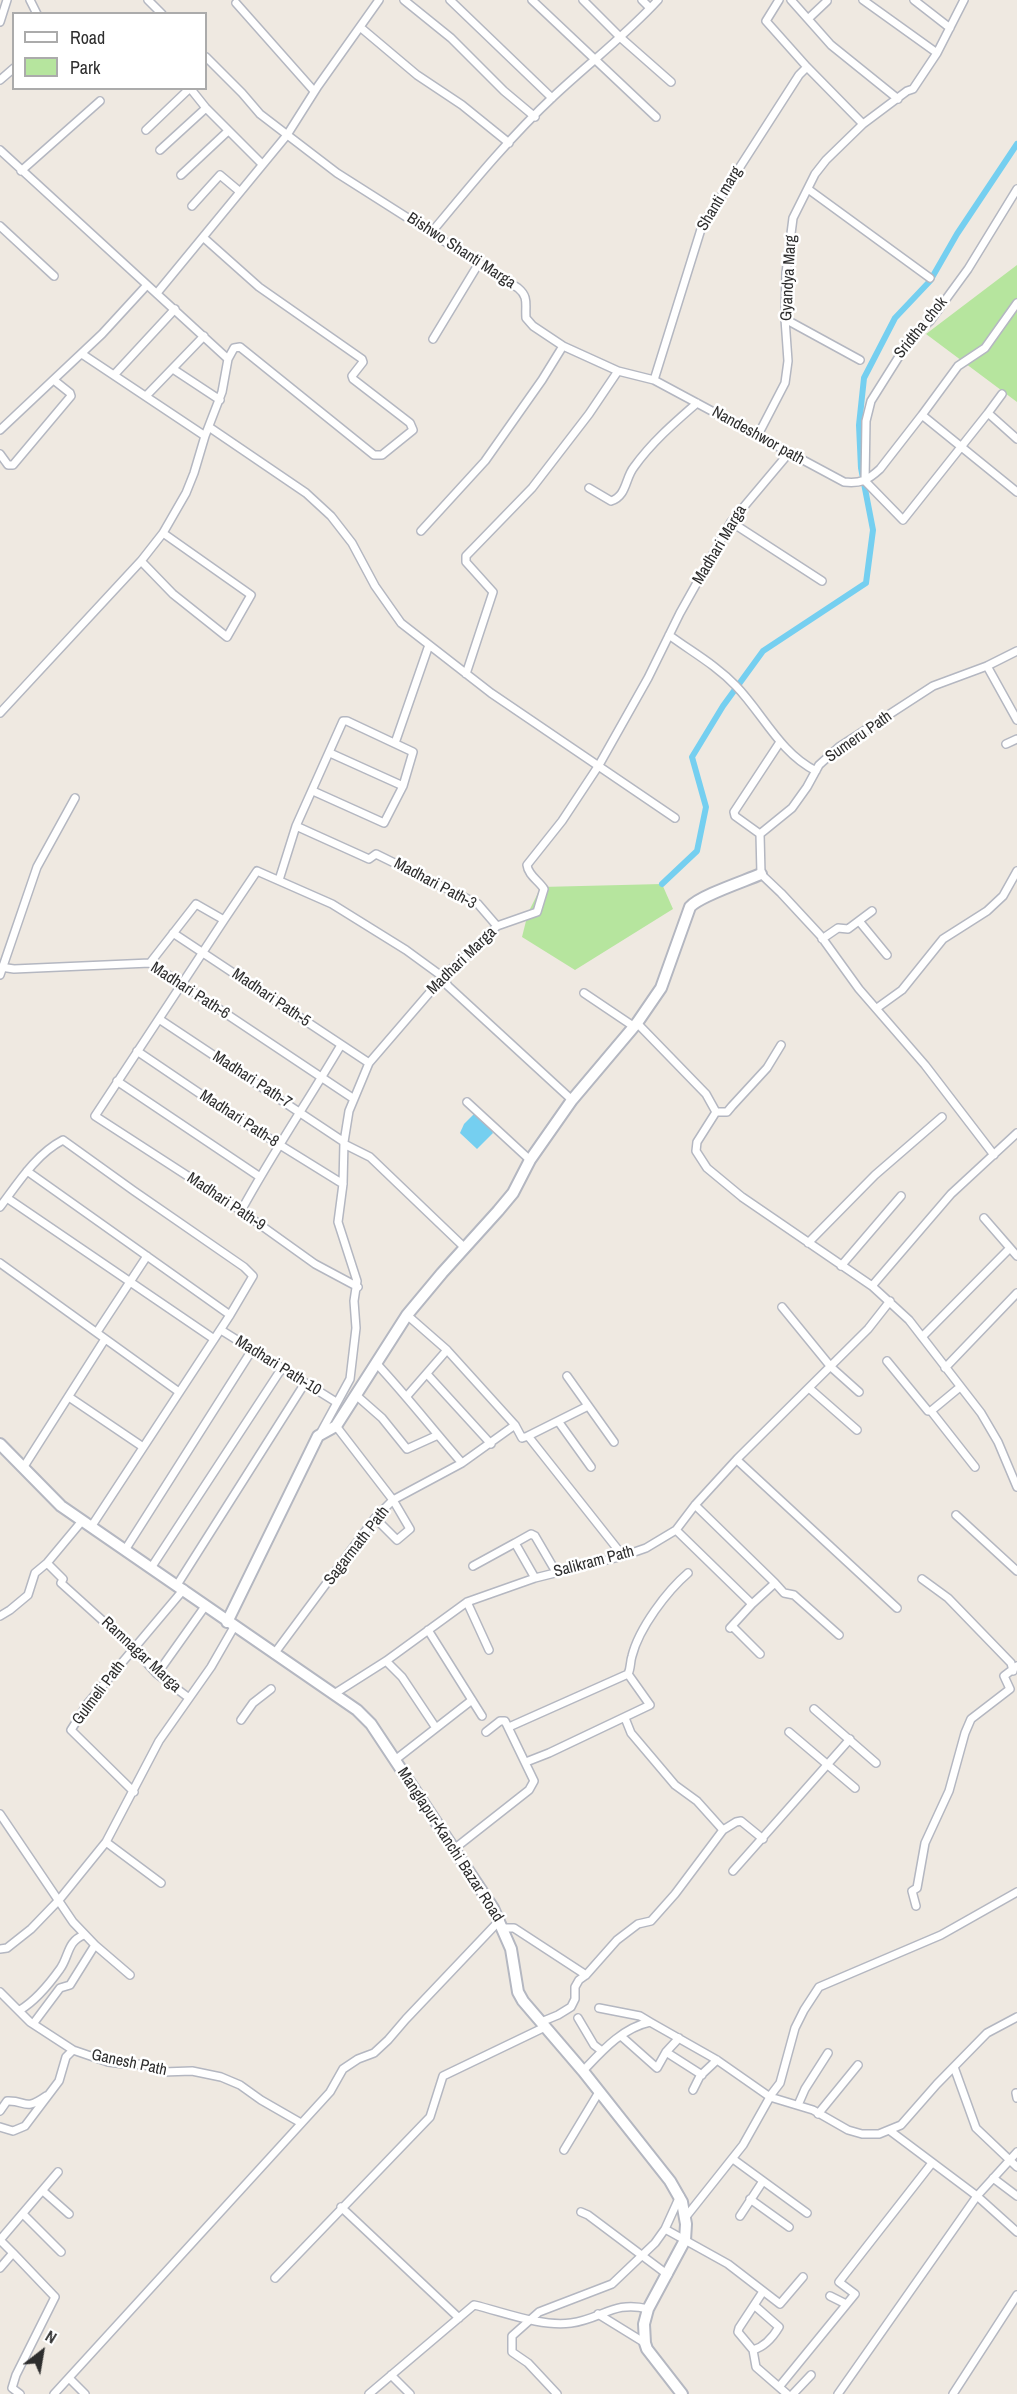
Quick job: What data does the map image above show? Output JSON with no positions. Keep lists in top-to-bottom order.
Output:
{
  "streets": {
    "street": [
      "Shanti marg",
      "Bishwo Shanti Marga",
      "Gyandya Marg",
      "Sridtha chok",
      "Nandeshwor path",
      "Madhari Marga",
      "Sumeru Path",
      "Madhari Path-3",
      "Madhari Path-6",
      "Madhari Path-5",
      "Madhari Path-7",
      "Madhari Path-8",
      "Madhari Path-9",
      "Madhari Path-10",
      "Sagarmath Path",
      "Salikram Path",
      "Ramnagar Marga",
      "Gulmeli Path",
      "Manglapur-Kanchi Bazar Road",
      "Ganesh Path"
    ]
  },
  "crossings": [
    ["Shanti marg", "Bishwo Shanti Marga"],
    ["Shanti marg", "Nandeshwor path"],
    ["Bishwo Shanti Marga", "Nandeshwor path"],
    ["Gyandya Marg", "Nandeshwor path"],
    ["Sridtha chok", "Nandeshwor path"],
    ["Nandeshwor path", "Madhari Marga"],
    ["Madhari Marga", "Madhari Path-3"],
    ["Madhari Marga", "Madhari Path-6"],
    ["Madhari Marga", "Madhari Path-5"],
    ["Madhari Marga", "Madhari Path-7"],
    ["Madhari Marga", "Madhari Path-8"],
    ["Madhari Marga", "Madhari Path-9"],
    ["Madhari Marga", "Madhari Path-10"],
    ["Madhari Path-10", "Gulmeli Path"],
    ["Sagarmath Path", "Manglapur-Kanchi Bazar Road"],
    ["Salikram Path", "Manglapur-Kanchi Bazar Road"],
    ["Ramnagar Marga", "Gulmeli Path"],
    ["Gulmeli Path", "Manglapur-Kanchi Bazar Road"]
  ],
  "legend": ["Road", "Park"],
  "north": "top right"
}
